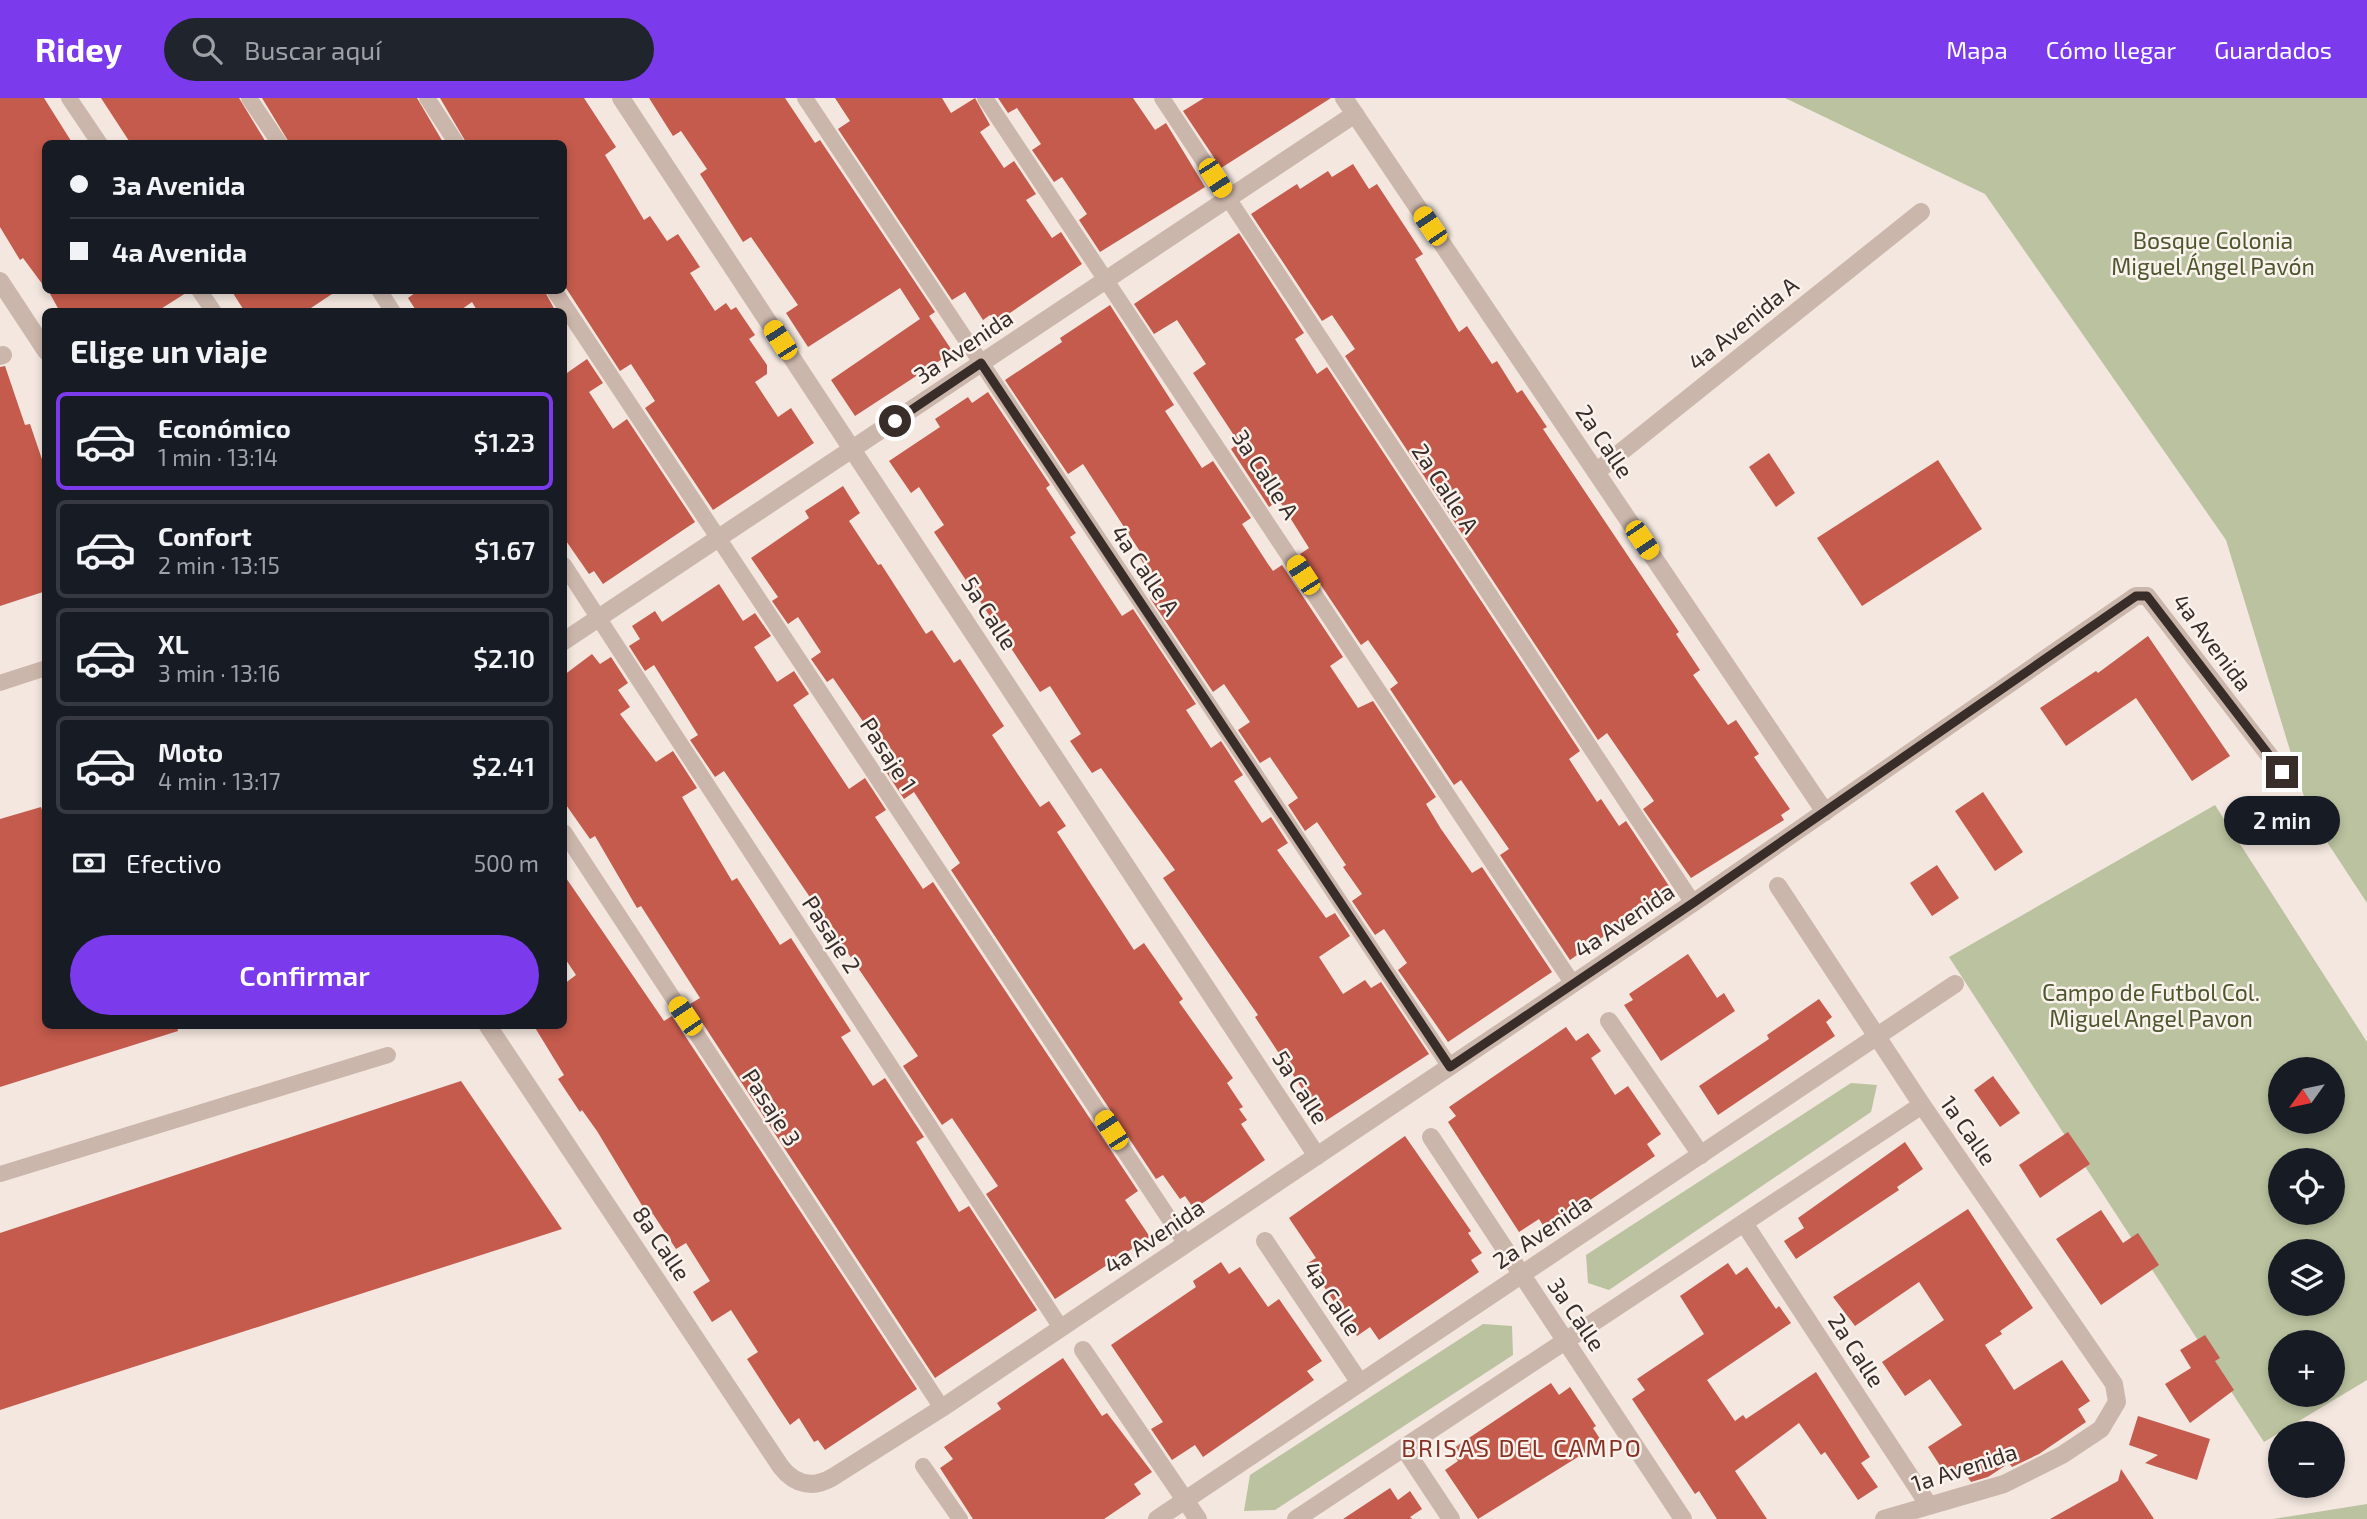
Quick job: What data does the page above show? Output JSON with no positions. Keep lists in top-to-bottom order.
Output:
{
  "streets": {
    "street": [
      "4a Avenida A",
      "3a Avenida",
      "2a Calle",
      "5a Calle",
      "4a Avenida",
      "1a Calle",
      "2a Avenida",
      "8a Calle",
      "4a Calle",
      "3a Calle",
      "1a Avenida"
    ],
    "lane": [
      "3a Calle A",
      "2a Calle A",
      "4a Calle A",
      "Pasaje 1",
      "Pasaje 2",
      "Pasaje 3"
    ]
  },
  "crossings": [
    ["4a Avenida A", "2a Calle"],
    ["3a Avenida", "2a Calle"],
    ["3a Avenida", "3a Calle A"],
    ["3a Avenida", "2a Calle A"],
    ["3a Avenida", "4a Calle A"],
    ["3a Avenida", "5a Calle"],
    ["3a Avenida", "Pasaje 1"],
    ["3a Avenida", "Pasaje 2"],
    ["2a Calle", "4a Avenida"],
    ["2a Calle", "1a Avenida"],
    ["3a Calle A", "4a Avenida"],
    ["2a Calle A", "4a Avenida"],
    ["4a Calle A", "4a Avenida"],
    ["5a Calle", "4a Avenida"],
    ["4a Avenida", "Pasaje 1"],
    ["4a Avenida", "Pasaje 2"],
    ["4a Avenida", "Pasaje 3"],
    ["4a Avenida", "8a Calle"],
    ["1a Calle", "2a Avenida"],
    ["1a Calle", "1a Avenida"],
    ["2a Avenida", "4a Calle"],
    ["2a Avenida", "3a Calle"]
  ],
  "districts": ["BRISAS DEL CAMPO"],
  "parks": ["Bosque Colonia Miguel Ángel Pavón", "Campo de Futbol Col. Miguel Angel Pavon"],
  "north": "bottom left",
  "page": {
    "header": "Ridey",
    "search": "Buscar aquí",
    "nav": ["Mapa", "Cómo llegar", "Guardados"],
    "banner": ["3a Avenida", "4a Avenida"],
    "heading": "Elige un viaje",
    "list": [
      {
        "name": "Económico",
        "note": "1 min · 13:14",
        "value": "$1.23"
      },
      {
        "name": "Confort",
        "note": "2 min · 13:15",
        "value": "$1.67"
      },
      {
        "name": "XL",
        "note": "3 min · 13:16",
        "value": "$2.10"
      },
      {
        "name": "Moto",
        "note": "4 min · 13:17",
        "value": "$2.41"
      }
    ],
    "bubble": "2 min",
    "pay": ["Efectivo", "500 m"],
    "buttons": "Confirmar",
    "map_buttons": ["+", "−"]
  }
}
